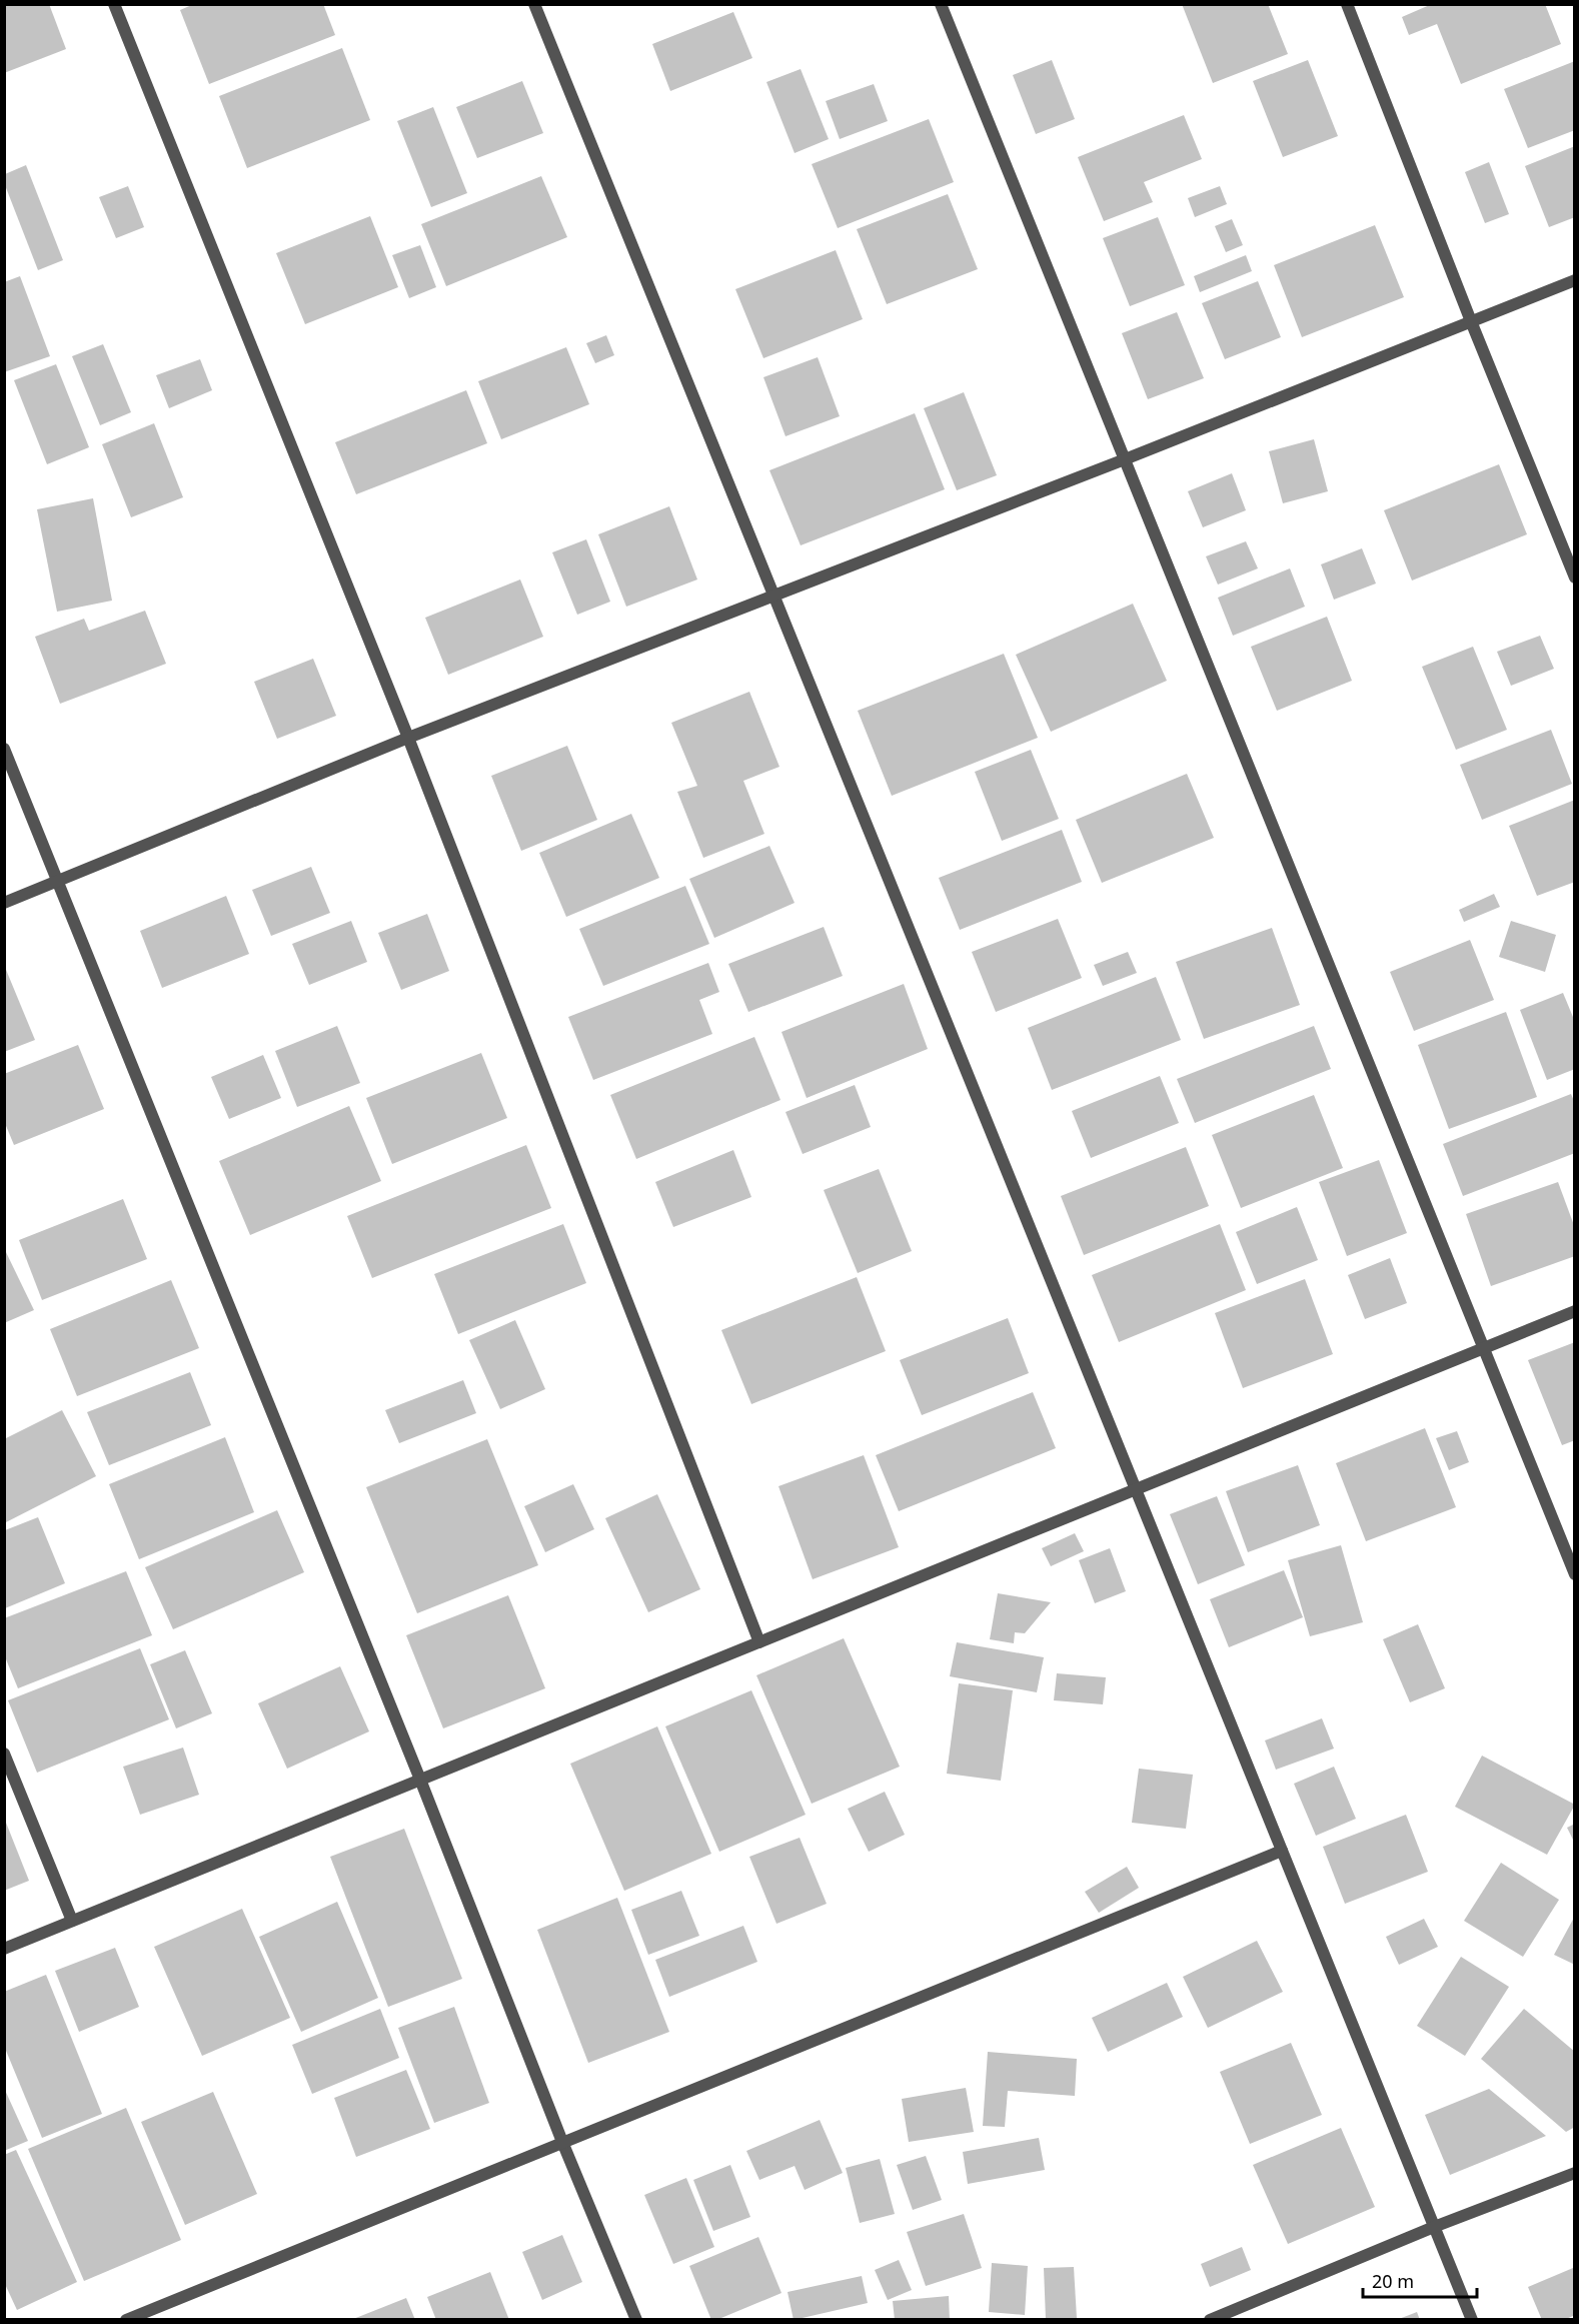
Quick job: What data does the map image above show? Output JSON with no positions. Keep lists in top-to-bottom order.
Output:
{
  "scale_bar": "20 m"
}
